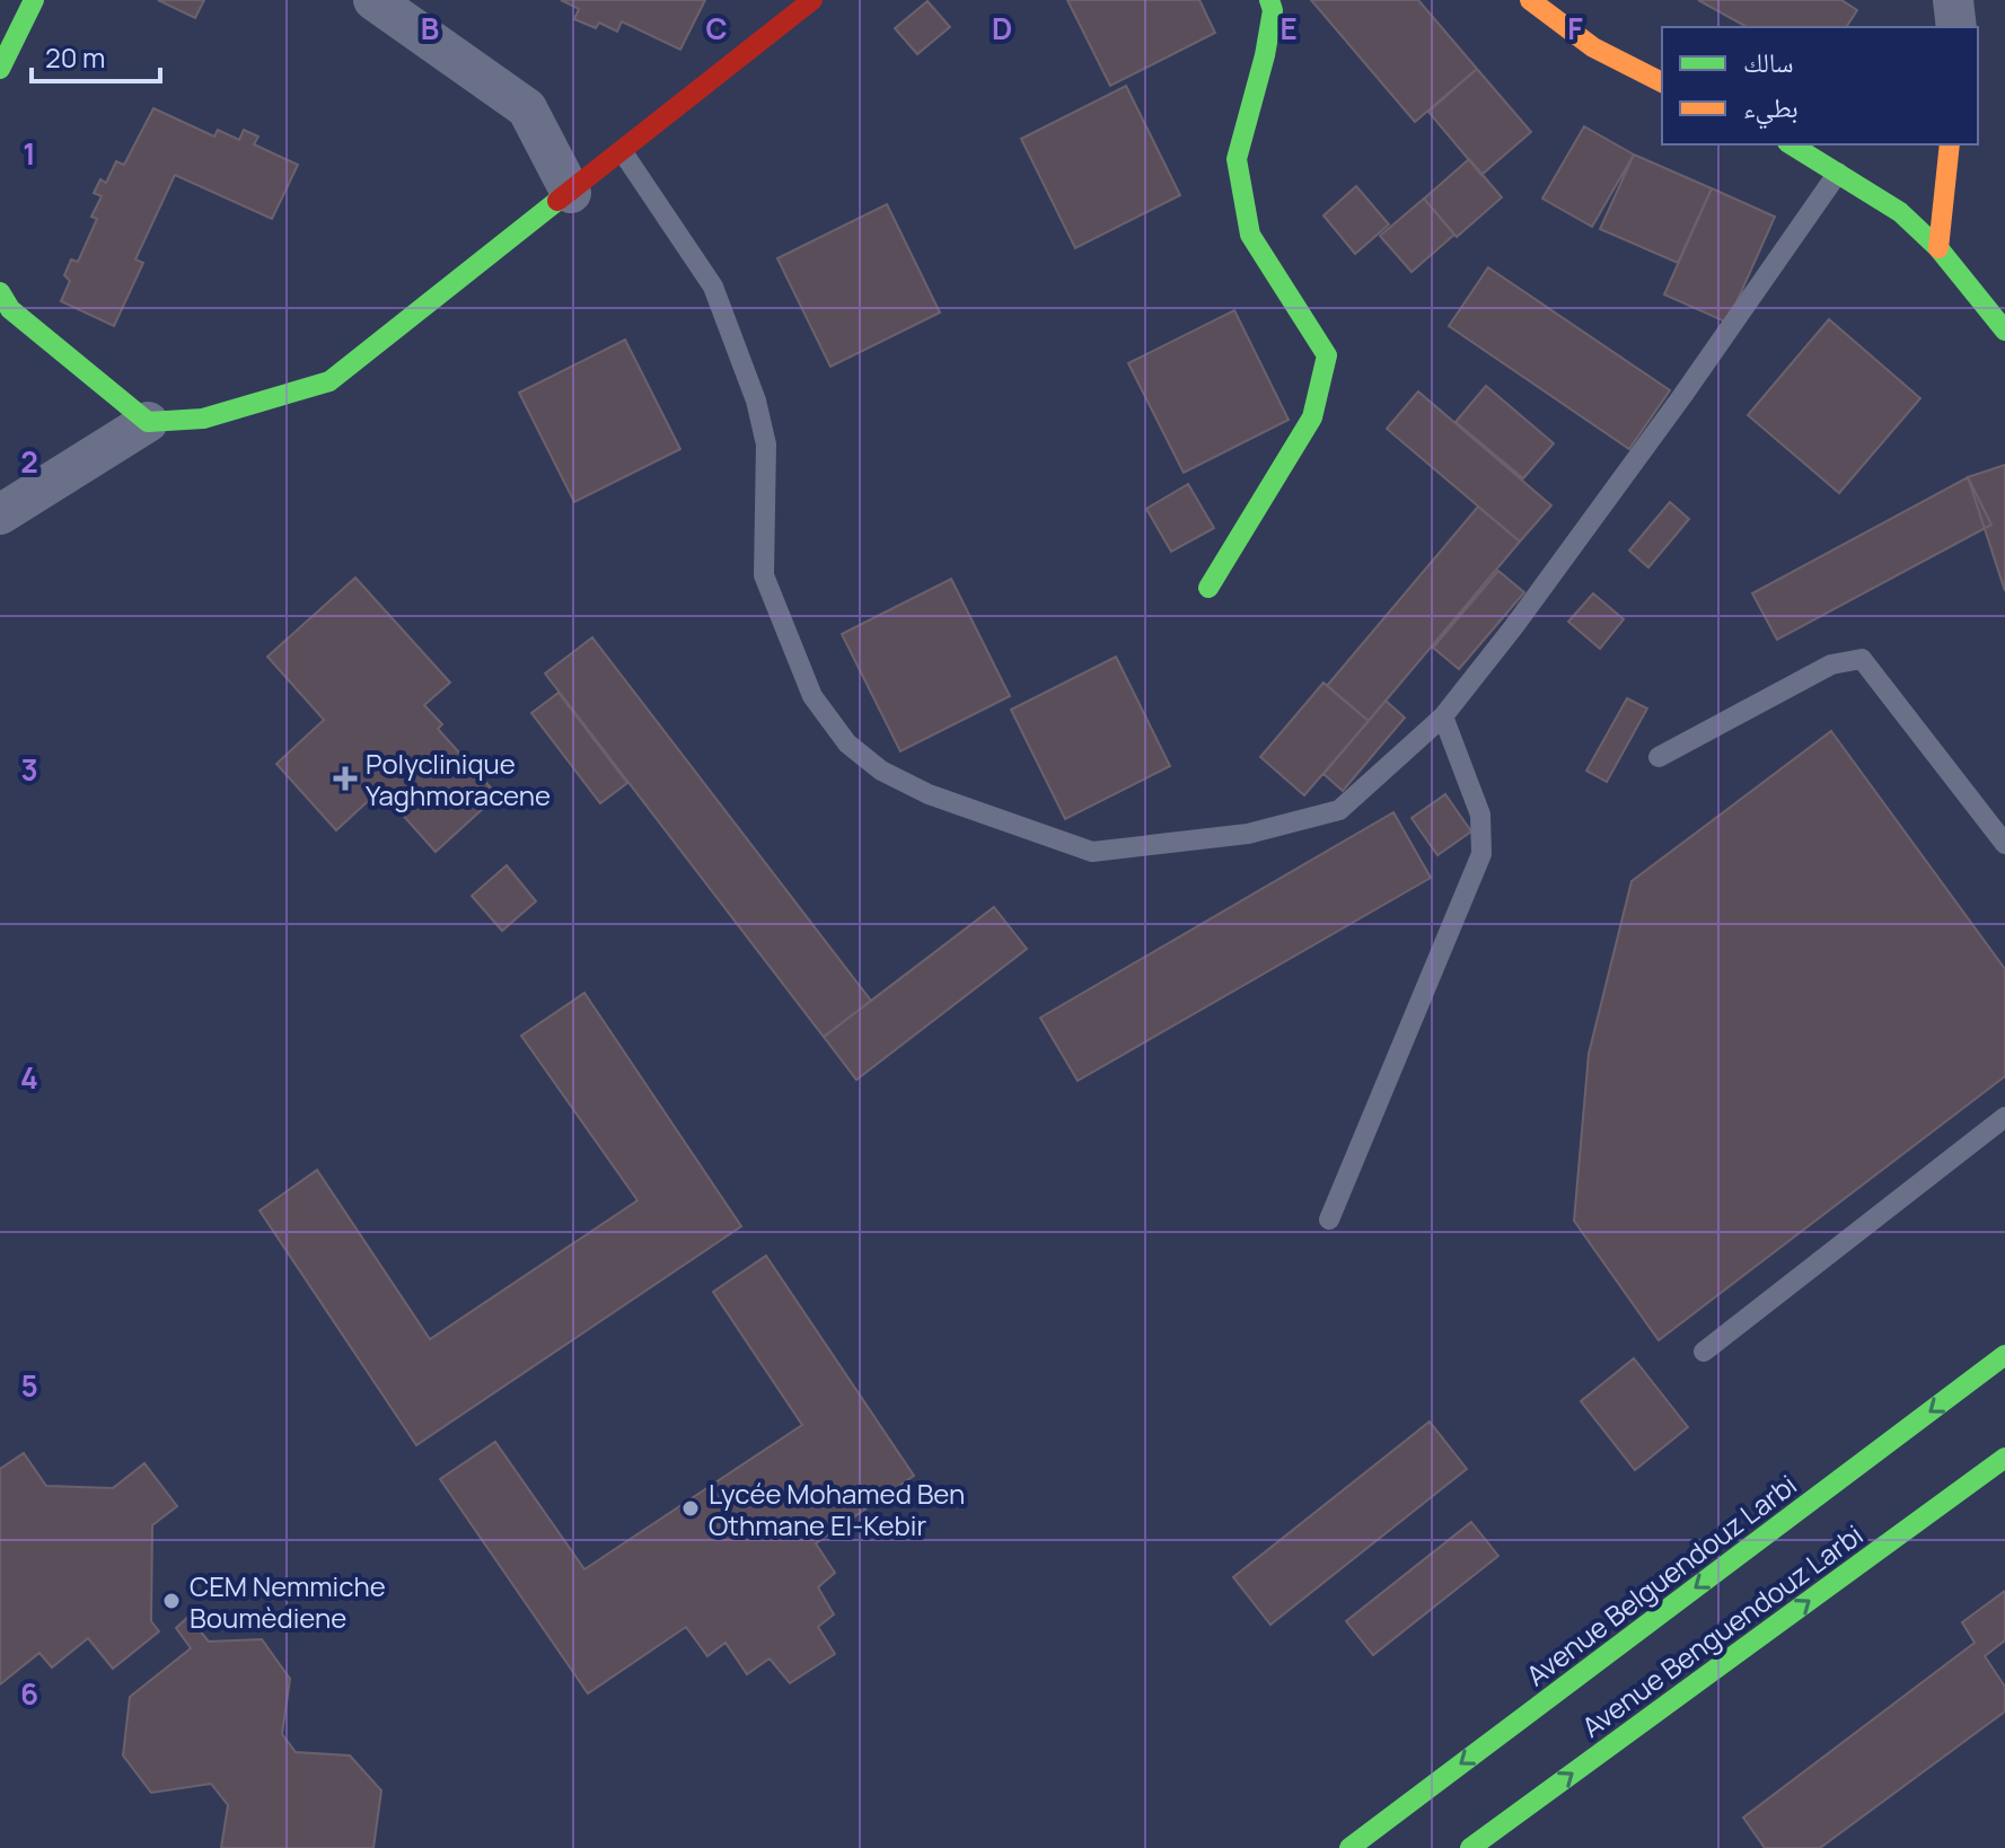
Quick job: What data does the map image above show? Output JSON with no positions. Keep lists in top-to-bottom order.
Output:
{
  "streets": {
    "main road": ["Avenue Belguendouz Larbi", "Avenue Benguendouz Larbi"]
  },
  "one_way": ["Avenue Belguendouz Larbi", "Avenue Benguendouz Larbi"],
  "places": {
    "health": ["Polyclinique Yaghmoracene"],
    "other": ["Lycée Mohamed Ben Othmane El-Kebir", "CEM Nemmiche Boumèdiene"]
  },
  "legend": ["سالك", "بطيء"],
  "scale_bar": "20 m",
  "grid": {
    "columns": [
      "B",
      "C",
      "D",
      "E",
      "F"
    ],
    "rows": [
      "1",
      "2",
      "3",
      "4",
      "5",
      "6"
    ]
  }
}
